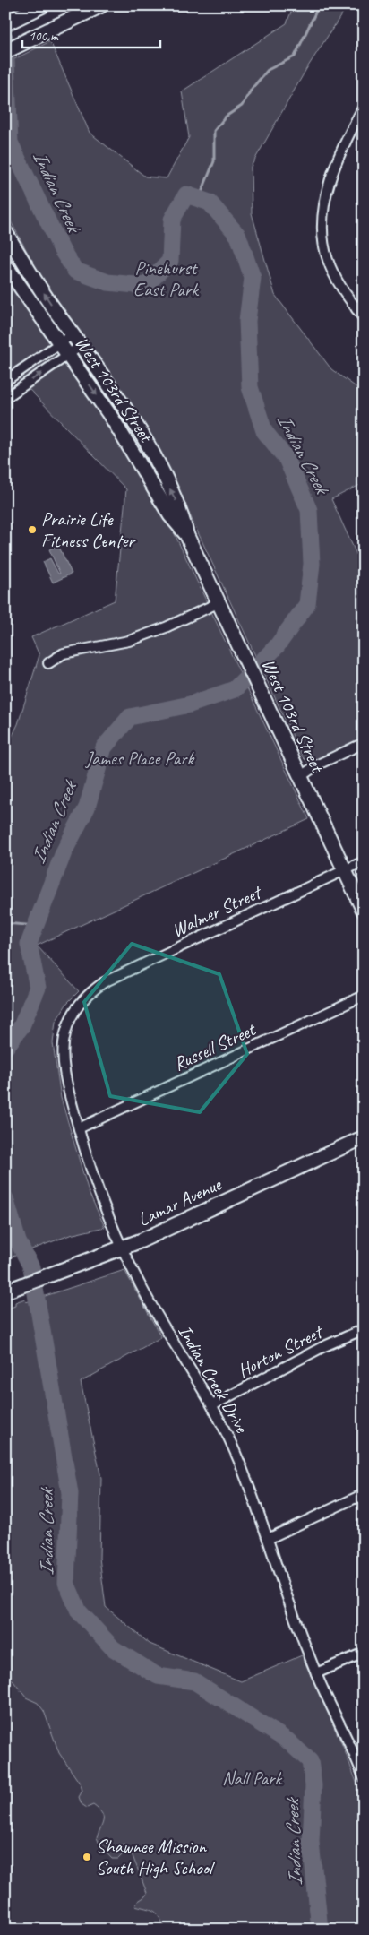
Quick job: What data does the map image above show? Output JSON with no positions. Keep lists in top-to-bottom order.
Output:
{
  "streets": {
    "main road": ["West 103rd Street", "Lamar Avenue"],
    "street": [
      "Walmer Street",
      "Russell Street",
      "Horton Street",
      "Indian Creek Drive"
    ]
  },
  "crossings": [
    ["West 103rd Street", "Walmer Street"],
    ["Walmer Street", "Indian Creek Drive"],
    ["Russell Street", "Indian Creek Drive"],
    ["Lamar Avenue", "Indian Creek Drive"],
    ["Horton Street", "Indian Creek Drive"]
  ],
  "water": ["Indian Creek"],
  "parks": ["Pinehurst East Park", "James Place Park", "Nall Park"],
  "places": ["Prairie Life Fitness Center", "Shawnee Mission South High School"],
  "scale_bar": "100 m"
}
